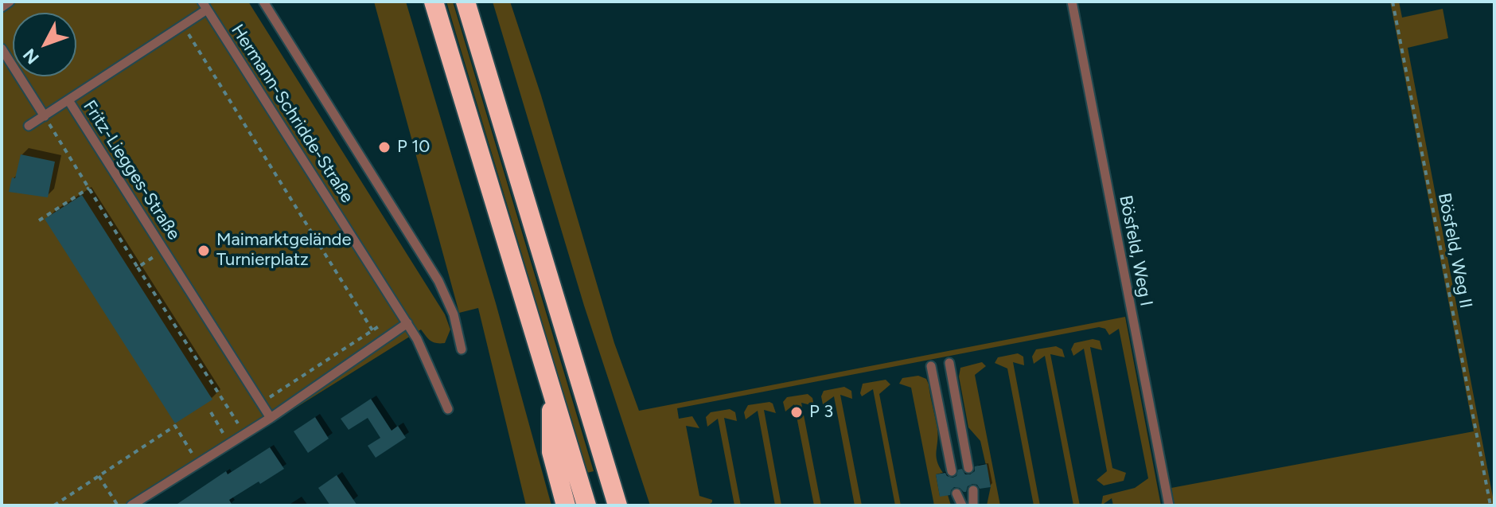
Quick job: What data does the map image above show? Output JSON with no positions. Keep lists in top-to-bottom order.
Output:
{
  "streets": {
    "lane": ["Hermann-Schridde-Straße", "Fritz-Liegges-Straße", "Bösfeld, Weg I"],
    "path": ["Bösfeld, Weg II"]
  },
  "places": ["P 10", "Maimarktgelände Turnierplatz", "P 3"],
  "north": "bottom left"
}
